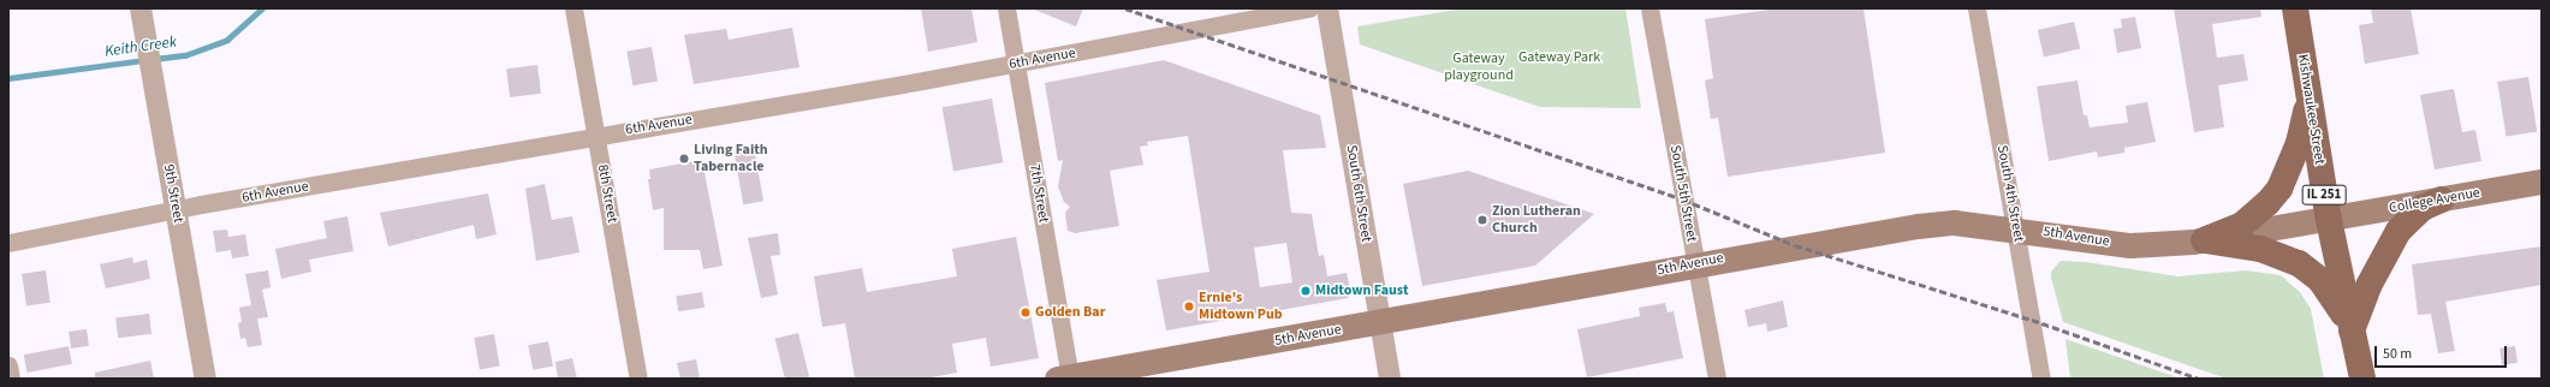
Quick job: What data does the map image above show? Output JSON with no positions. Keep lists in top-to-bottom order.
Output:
{
  "streets": {
    "main road": [
      "Kishwaukee Street",
      "IL 251",
      "College Avenue",
      "5th Avenue"
    ],
    "street": [
      "6th Avenue",
      "9th Street",
      "8th Street",
      "7th Street",
      "South 6th Street",
      "South 5th Street",
      "South 4th Street"
    ]
  },
  "crossings": [
    ["6th Avenue", "9th Street"],
    ["6th Avenue", "8th Street"],
    ["6th Avenue", "7th Street"],
    ["Kishwaukee Street", "College Avenue"],
    ["Kishwaukee Street", "5th Avenue"],
    ["7th Street", "5th Avenue"],
    ["South 6th Street", "5th Avenue"],
    ["South 5th Street", "5th Avenue"],
    ["South 4th Street", "5th Avenue"],
    ["College Avenue", "5th Avenue"]
  ],
  "water": ["Keith Creek"],
  "parks": ["Gateway Park", "Gateway playground"],
  "places": [
    "Living Faith Tabernacle",
    "Zion Lutheran Church",
    "Midtown Faust",
    "Ernie's Midtown Pub",
    "Golden Bar"
  ],
  "scale_bar": "50 m"
}
